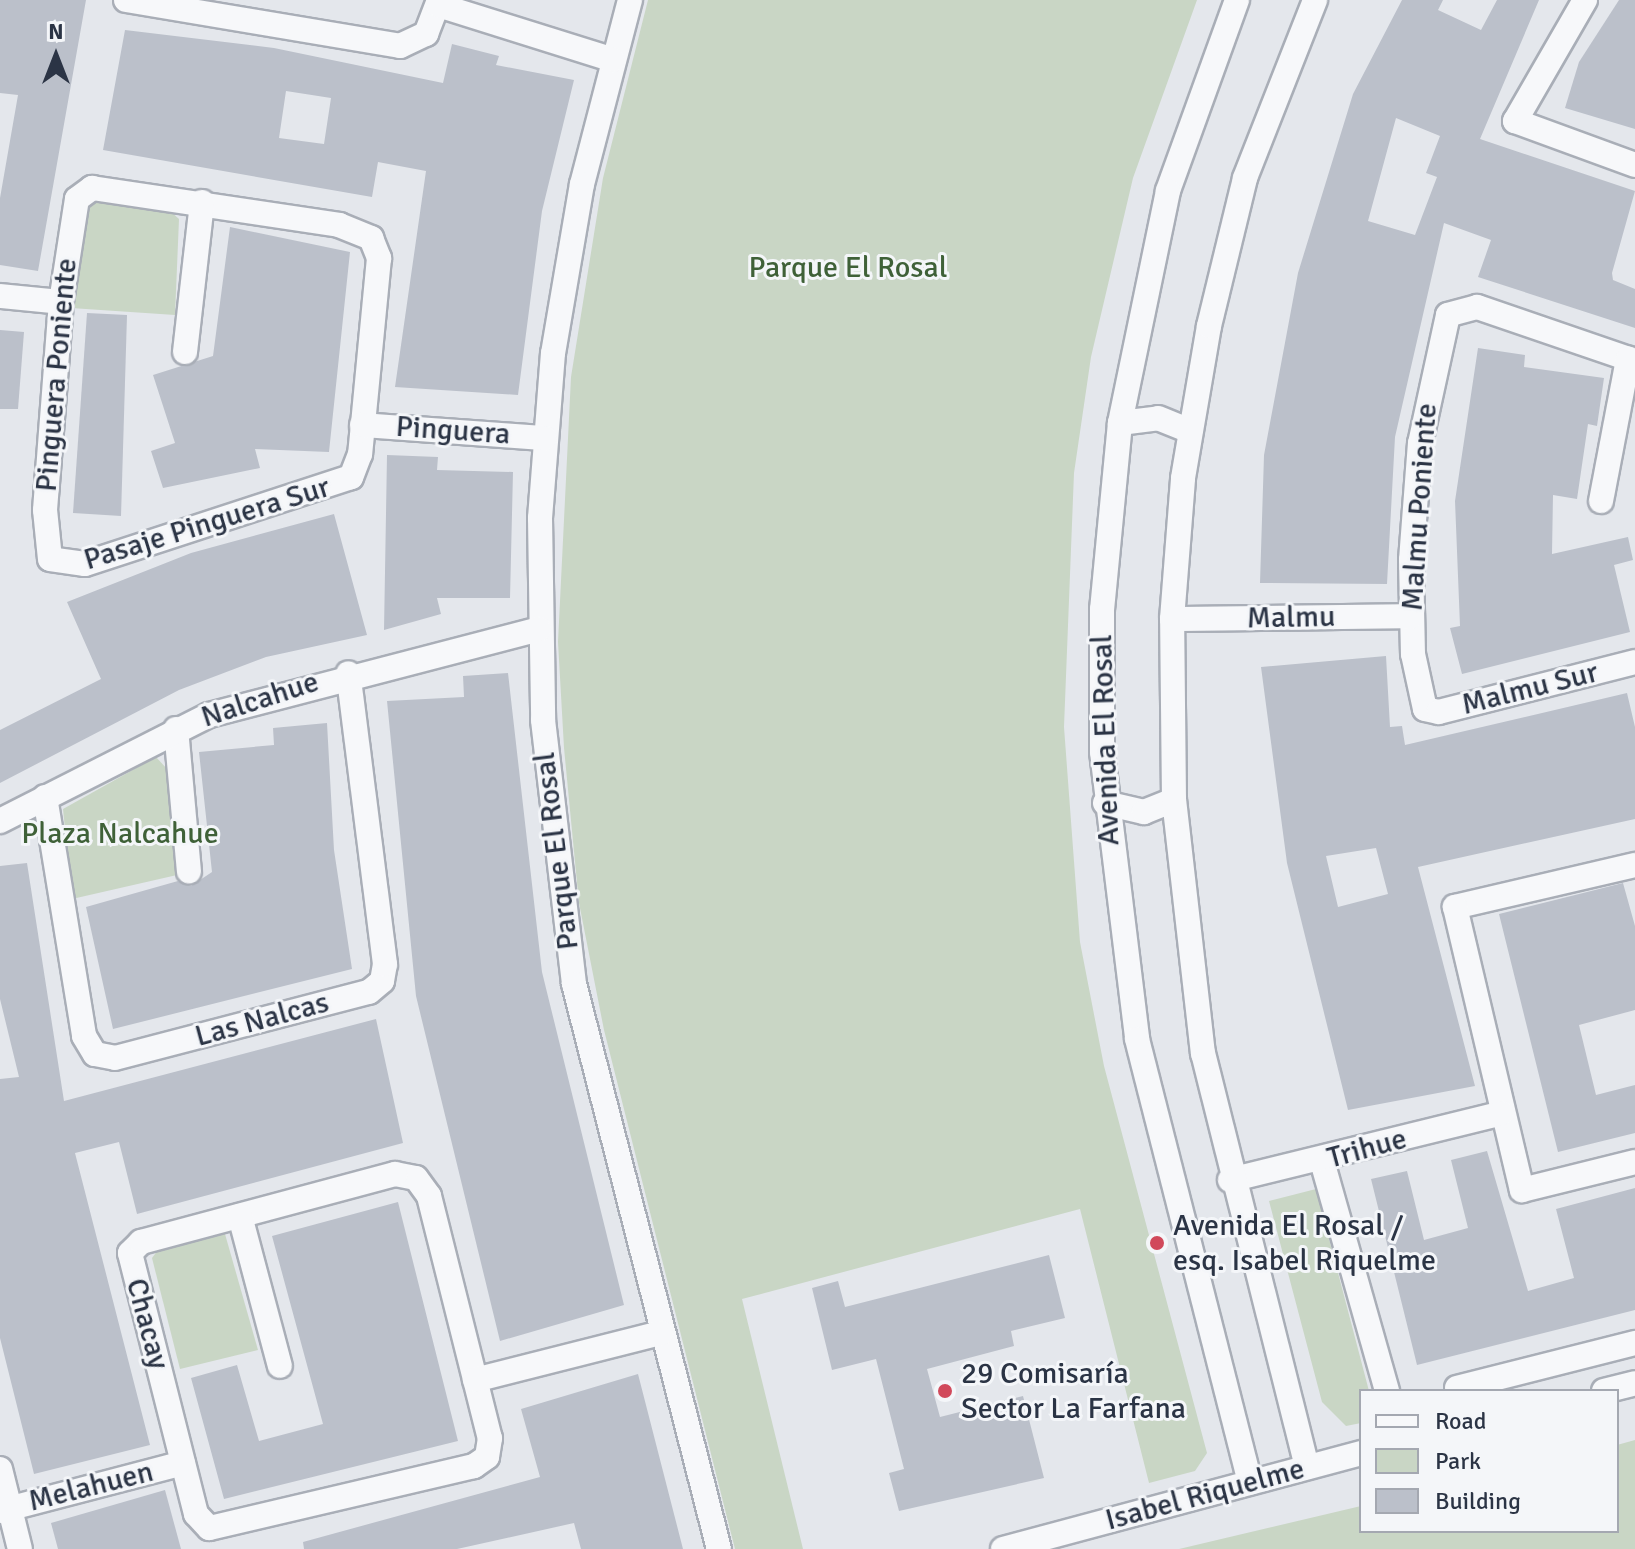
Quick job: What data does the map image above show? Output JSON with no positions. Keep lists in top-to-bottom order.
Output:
{
  "streets": {
    "street": [
      "Pinguera Poniente",
      "Pinguera",
      "Malmu Poniente",
      "Pasaje Pinguera Sur",
      "Malmu",
      "Malmu Sur",
      "Nalcahue",
      "Avenida El Rosal",
      "Parque El Rosal",
      "Las Nalcas",
      "Trihue",
      "Chacay",
      "Melahuen",
      "Isabel Riquelme"
    ]
  },
  "crossings": [
    ["Pinguera Poniente", "Pasaje Pinguera Sur"],
    ["Pinguera", "Pasaje Pinguera Sur"],
    ["Pinguera", "Parque El Rosal"],
    ["Malmu Poniente", "Malmu"],
    ["Malmu Poniente", "Malmu Sur"],
    ["Nalcahue", "Parque El Rosal"],
    ["Nalcahue", "Las Nalcas"],
    ["Avenida El Rosal", "Isabel Riquelme"],
    ["Chacay", "Melahuen"]
  ],
  "parks": ["Parque El Rosal", "Plaza Nalcahue"],
  "places": ["Avenida El Rosal / esq. Isabel Riquelme", "29 Comisaría Sector La Farfana"],
  "legend": ["Road", "Park", "Building"],
  "north": "top"
}
